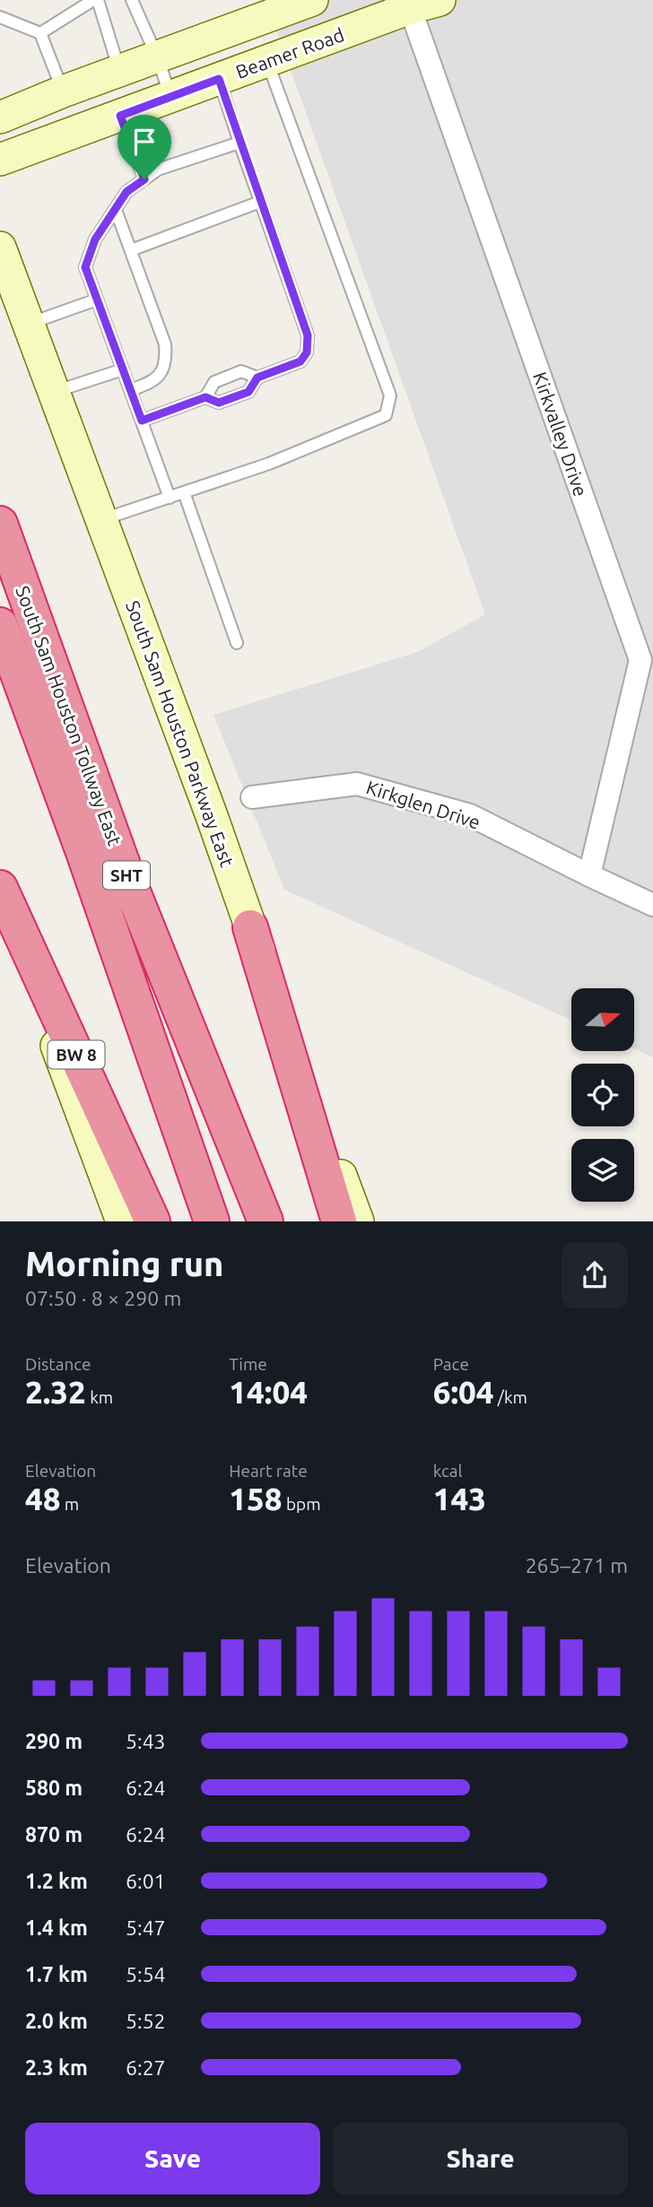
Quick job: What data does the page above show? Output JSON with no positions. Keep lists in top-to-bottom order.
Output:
{
  "streets": {
    "highway": ["South Sam Houston Tollway East", "SHT", "BW 8"],
    "main road": ["Beamer Road", "South Sam Houston Parkway East"],
    "street": ["Kirkvalley Drive", "Kirkglen Drive"]
  },
  "crossings": [
    ["Beamer Road", "Kirkvalley Drive"],
    ["Kirkvalley Drive", "Kirkglen Drive"]
  ],
  "north": "right",
  "page": {
    "heading": ["Morning run", "07:50 · 8 × 290 m"],
    "stats": [
      ["Distance", "2.32 km"],
      ["Time", "14:04"],
      ["Pace", "6:04 /km"],
      ["Elevation", "48 m"],
      ["Heart rate", "158 bpm"],
      ["kcal", "143"]
    ],
    "chart": ["Elevation", "265–271 m"],
    "list": [
      {
        "name": "290 m",
        "note": "5:43"
      },
      {
        "name": "580 m",
        "note": "6:24"
      },
      {
        "name": "870 m",
        "note": "6:24"
      },
      {
        "name": "1.2 km",
        "note": "6:01"
      },
      {
        "name": "1.4 km",
        "note": "5:47"
      },
      {
        "name": "1.7 km",
        "note": "5:54"
      },
      {
        "name": "2.0 km",
        "note": "5:52"
      },
      {
        "name": "2.3 km",
        "note": "6:27"
      }
    ],
    "buttons": ["Save", "Share"]
  }
}
